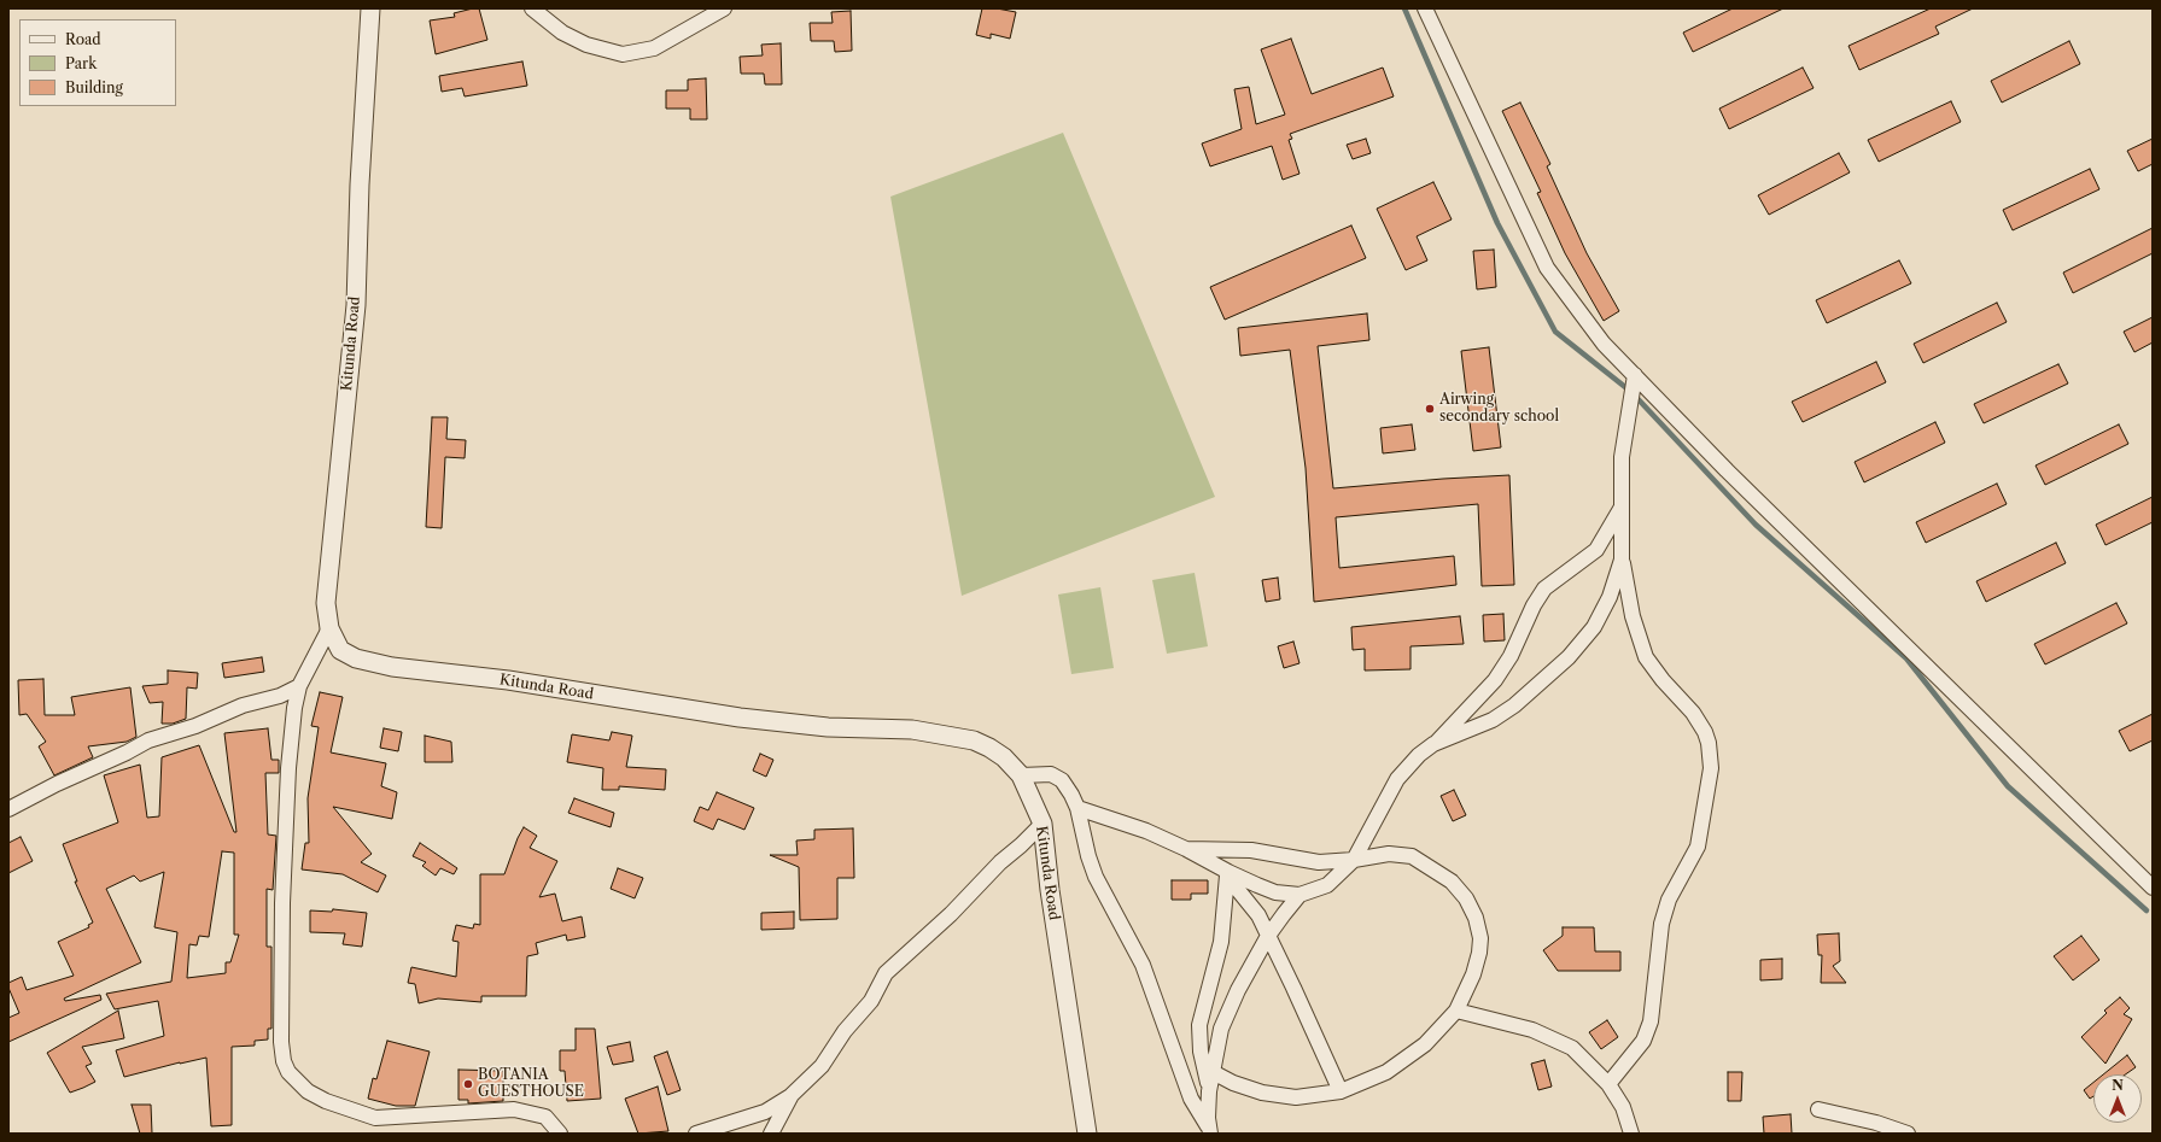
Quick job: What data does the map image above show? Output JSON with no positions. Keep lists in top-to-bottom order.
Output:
{
  "streets": {
    "street": ["Kitunda Road"]
  },
  "places": ["Airwing secondary school", "BOTANIA GUESTHOUSE"],
  "legend": ["Road", "Park", "Building"],
  "north": "top"
}
